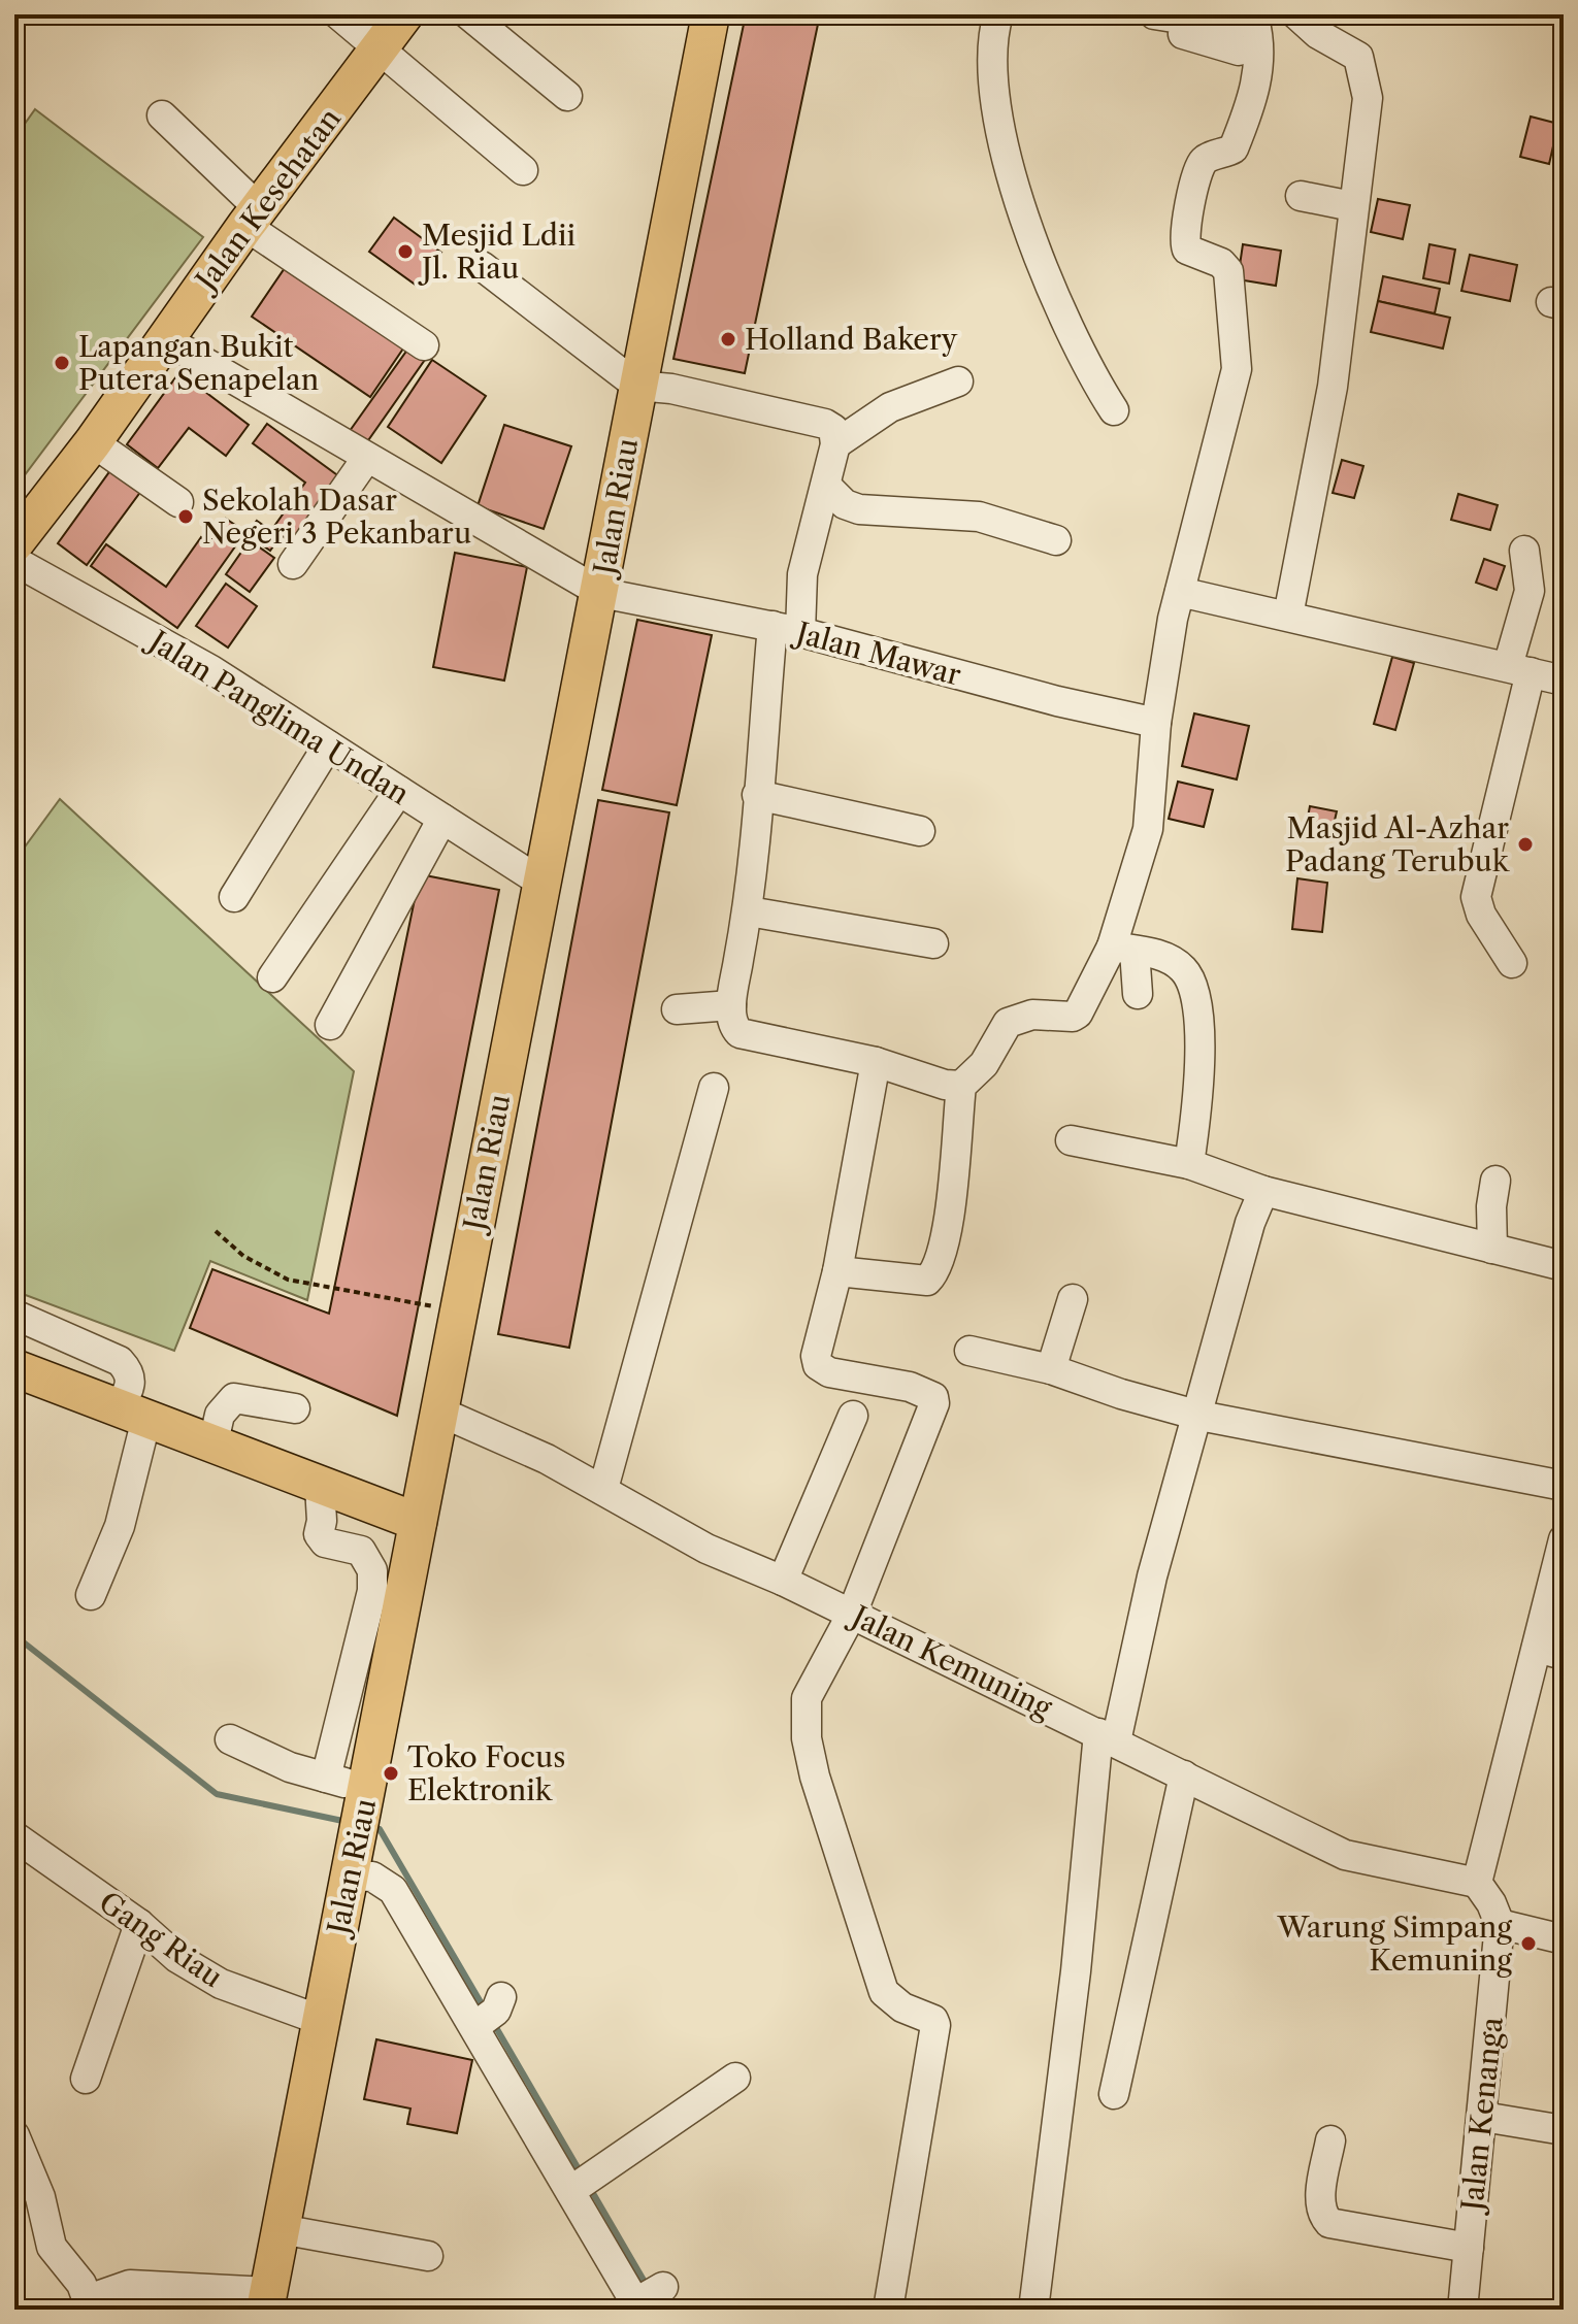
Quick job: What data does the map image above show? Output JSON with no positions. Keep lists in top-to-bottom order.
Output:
{
  "streets": {
    "main road": ["Jalan Kesehatan", "Jalan Riau"],
    "street": [
      "Jalan Mawar",
      "Jalan Panglima Undan",
      "Jalan Kemuning",
      "Gang Riau",
      "Jalan Kenanga"
    ]
  },
  "crossings": [
    ["Jalan Kesehatan", "Jalan Mawar"],
    ["Jalan Riau", "Jalan Mawar"],
    ["Jalan Riau", "Jalan Panglima Undan"],
    ["Jalan Riau", "Jalan Kemuning"],
    ["Jalan Riau", "Gang Riau"]
  ],
  "places": [
    "Mesjid Ldii Jl. Riau",
    "Holland Bakery",
    "Lapangan Bukit Putera Senapelan",
    "Sekolah Dasar Negeri 3 Pekanbaru",
    "Masjid Al-Azhar Padang Terubuk",
    "Toko Focus Elektronik",
    "Warung Simpang Kemuning"
  ]
}
